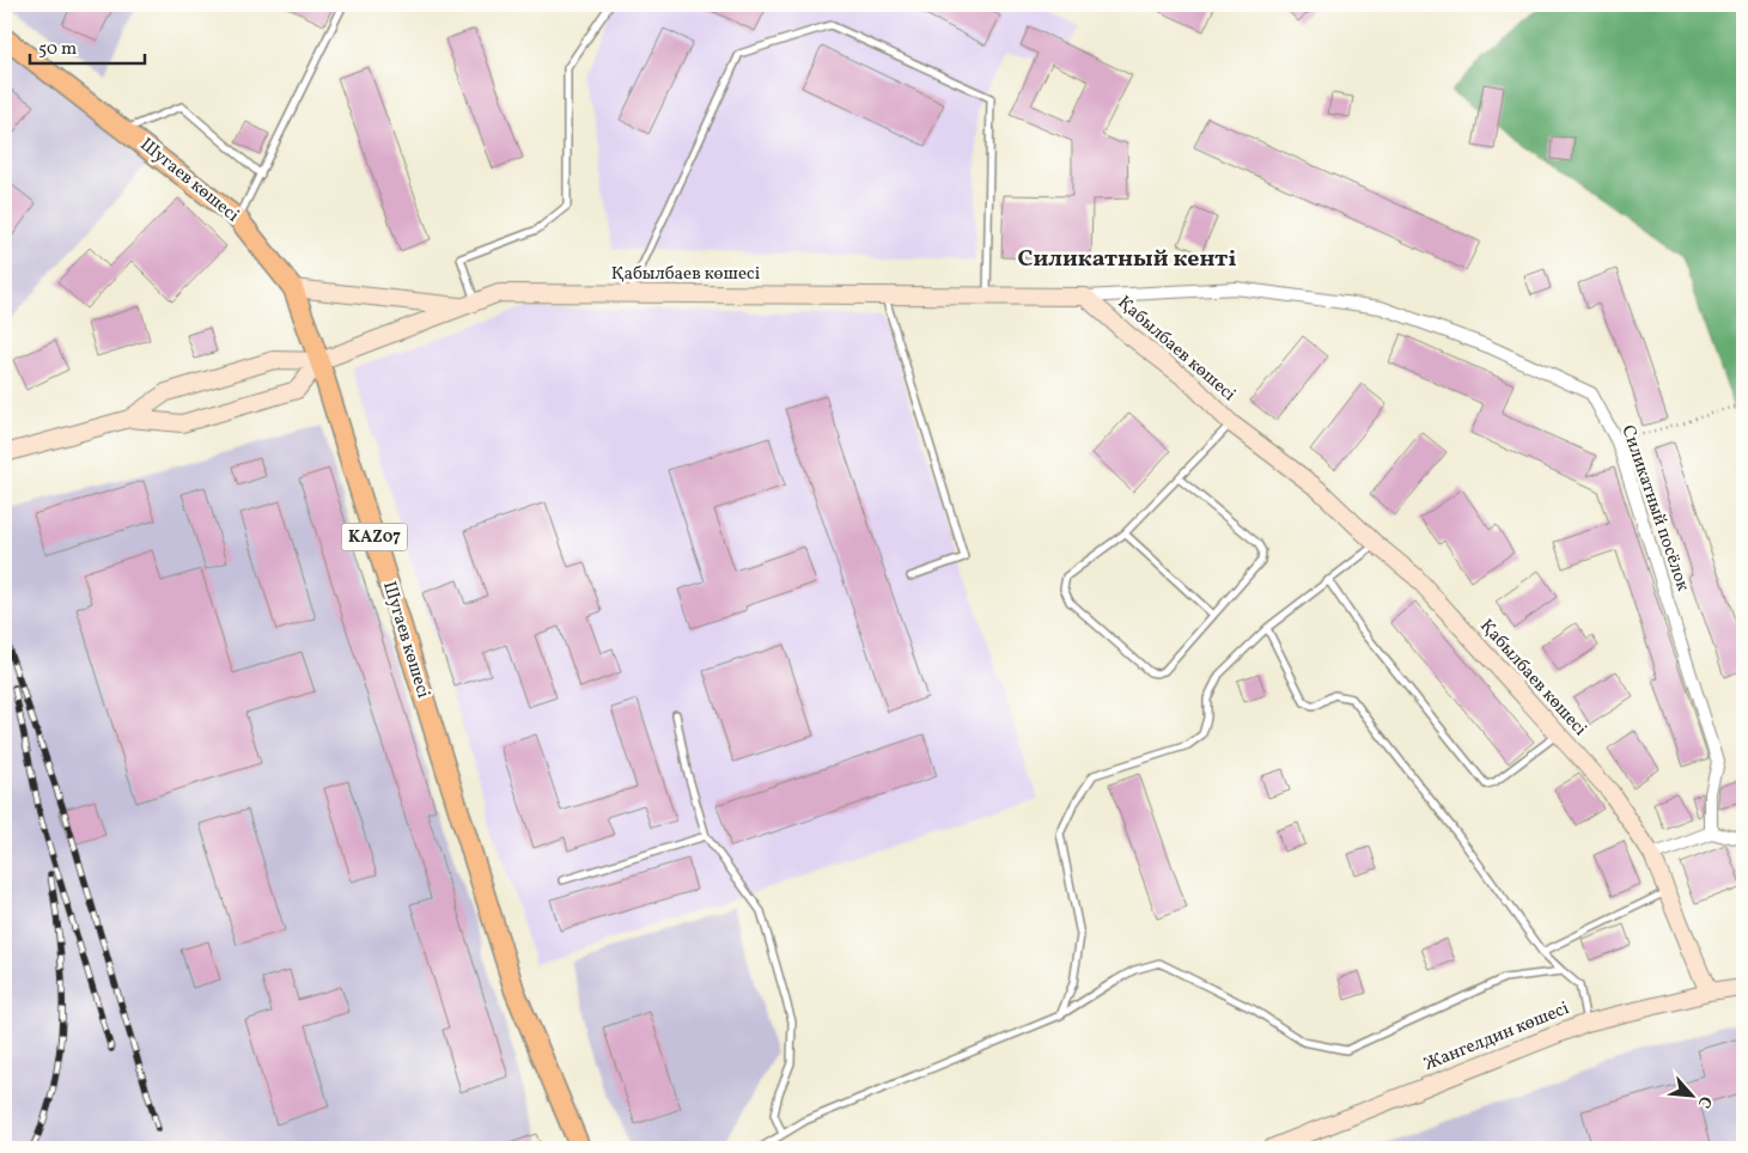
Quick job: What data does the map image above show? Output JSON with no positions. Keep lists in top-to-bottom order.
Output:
{
  "streets": {
    "highway": ["Шугаев көшесі", "KAZ07"],
    "main road": ["Қабылбаев көшесі", "Жангелдин көшесі"],
    "street": ["Силикатный посёлок"]
  },
  "crossings": [
    ["Шугаев көшесі", "Қабылбаев көшесі"],
    ["Қабылбаев көшесі", "Силикатный посёлок"],
    ["Қабылбаев көшесі", "Жангелдин көшесі"]
  ],
  "districts": ["Силикатный кенті"],
  "scale_bar": "50 m",
  "north": "bottom right"
}
